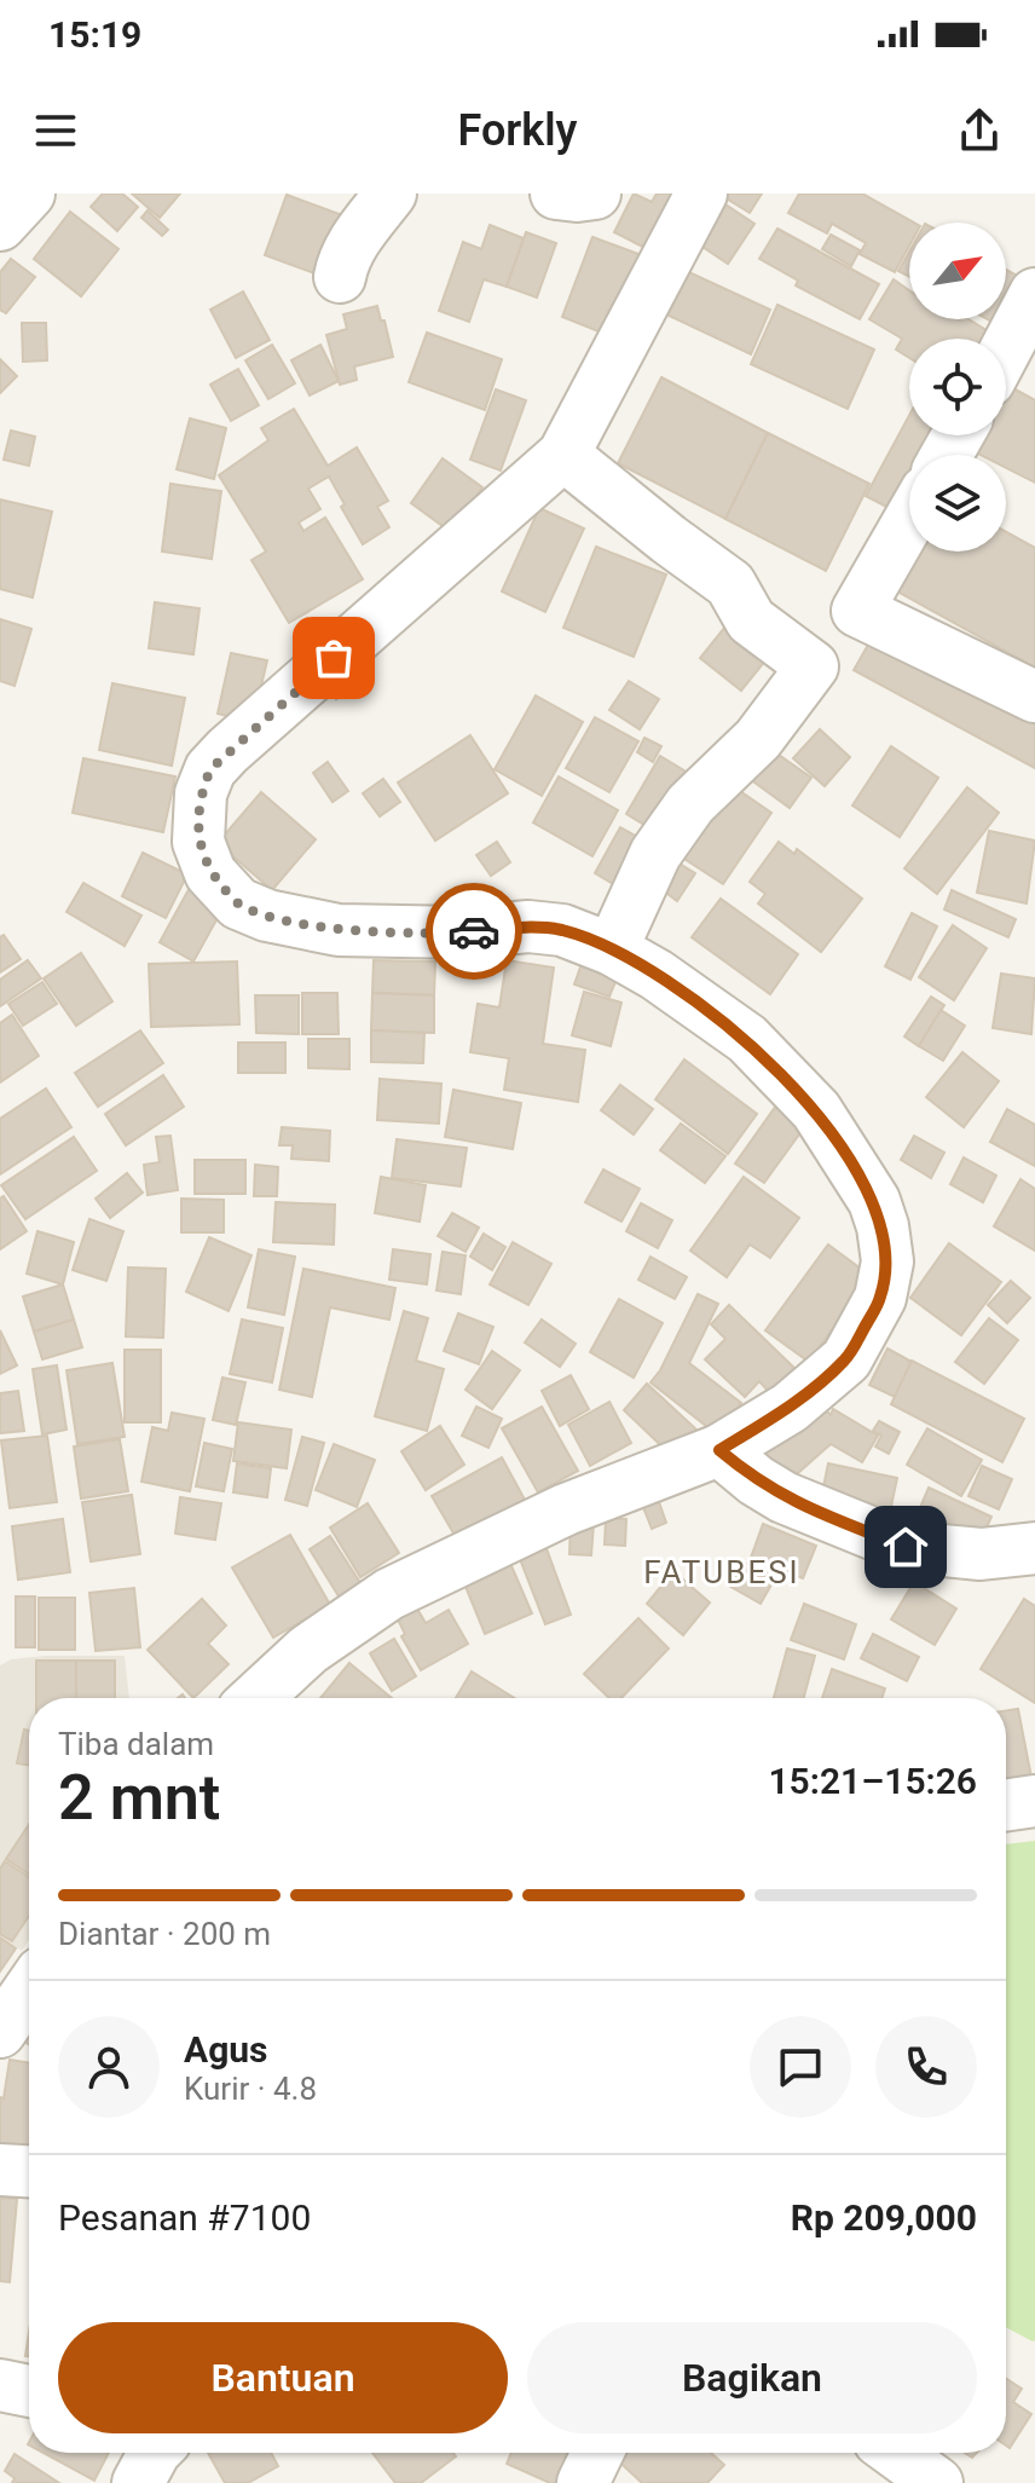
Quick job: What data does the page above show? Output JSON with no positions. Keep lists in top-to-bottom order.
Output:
{
  "districts": ["FATUBESI"],
  "north": "top right",
  "page": {
    "status": "15:19",
    "header": "Forkly",
    "heading": ["2 mnt", "Tiba dalam", "15:21–15:26"],
    "panel": [
      "Agus",
      "Kurir · 4.8",
      "Pesanan #7100",
      "Rp 209,000"
    ],
    "bar": "Diantar · 200 m",
    "buttons": ["Bantuan", "Bagikan"]
  }
}
